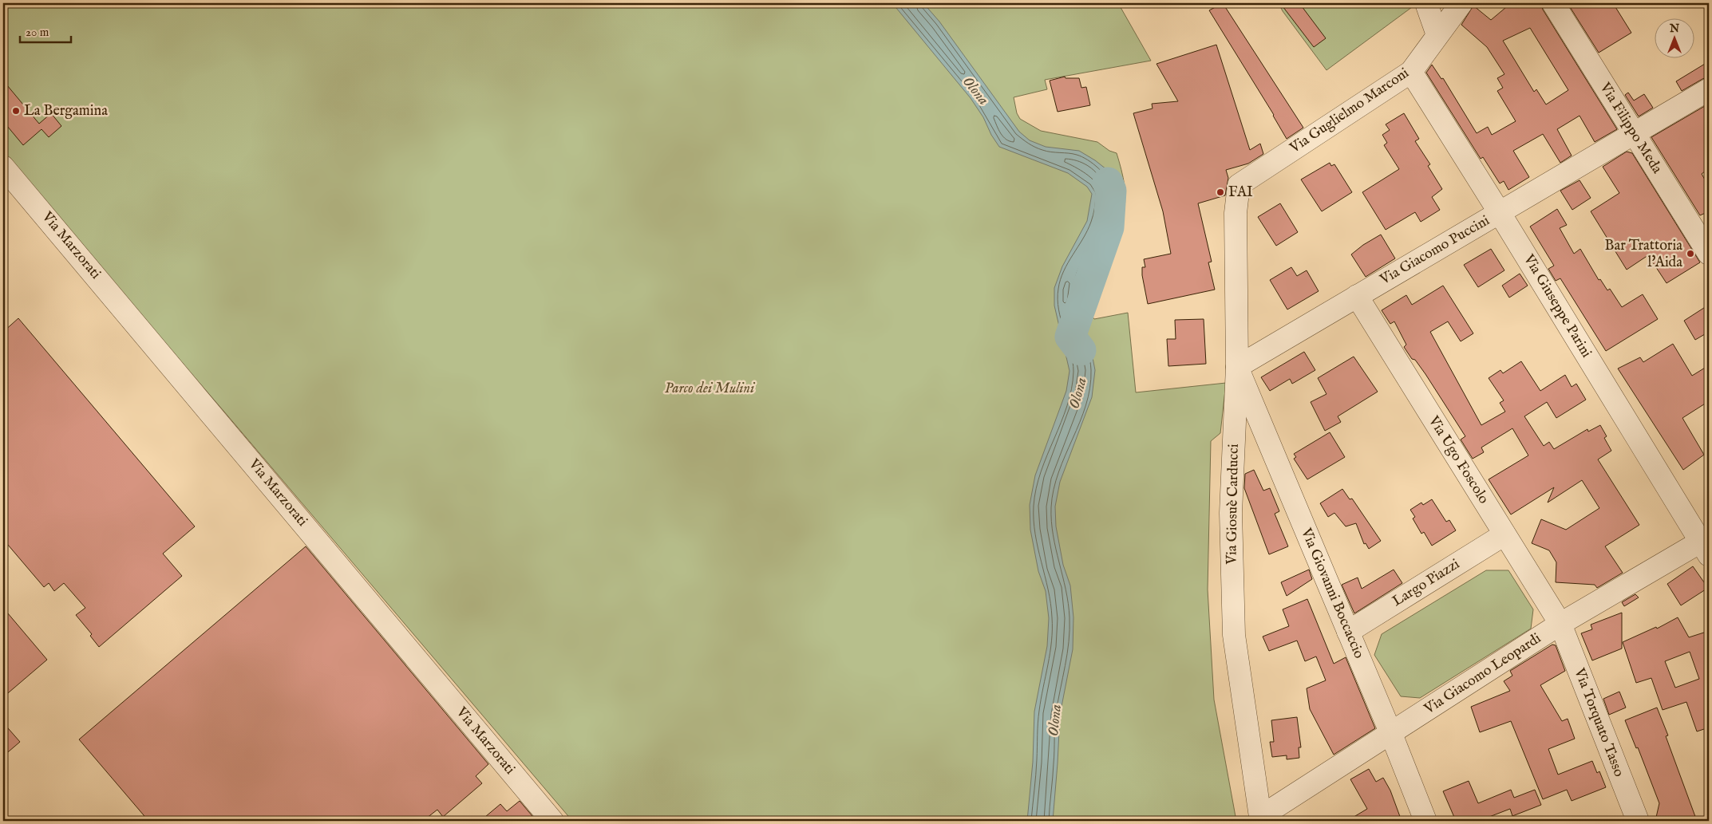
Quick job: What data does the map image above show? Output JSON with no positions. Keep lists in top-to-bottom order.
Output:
{
  "streets": {
    "street": [
      "Via Guglielmo Marconi",
      "Via Filippo Meda",
      "Via Marzorati",
      "Via Giacomo Puccini",
      "Via Giuseppe Parini",
      "Via Ugo Foscolo",
      "Via Giosuè Carducci",
      "Largo Piazzi",
      "Via Giovanni Boccaccio",
      "Via Giacomo Leopardi",
      "Via Torquato Tasso"
    ]
  },
  "crossings": [
    ["Via Guglielmo Marconi", "Via Giuseppe Parini"],
    ["Via Guglielmo Marconi", "Via Giosuè Carducci"],
    ["Via Filippo Meda", "Via Giacomo Puccini"],
    ["Via Giacomo Puccini", "Via Giuseppe Parini"],
    ["Via Giacomo Puccini", "Via Ugo Foscolo"],
    ["Via Giacomo Puccini", "Via Giosuè Carducci"],
    ["Via Giacomo Puccini", "Via Giovanni Boccaccio"],
    ["Via Giuseppe Parini", "Via Giacomo Leopardi"],
    ["Via Ugo Foscolo", "Largo Piazzi"],
    ["Via Ugo Foscolo", "Via Giacomo Leopardi"],
    ["Via Ugo Foscolo", "Via Torquato Tasso"],
    ["Via Giosuè Carducci", "Via Giovanni Boccaccio"],
    ["Via Giosuè Carducci", "Via Giacomo Leopardi"],
    ["Largo Piazzi", "Via Giovanni Boccaccio"],
    ["Via Giovanni Boccaccio", "Via Giacomo Leopardi"],
    ["Via Giacomo Leopardi", "Via Torquato Tasso"]
  ],
  "water": ["Olona"],
  "parks": ["Parco dei Mulini"],
  "places": ["La Bergamina", "FAI", "Bar Trattoria l'Aida"],
  "scale_bar": "20 m",
  "north": "top"
}
